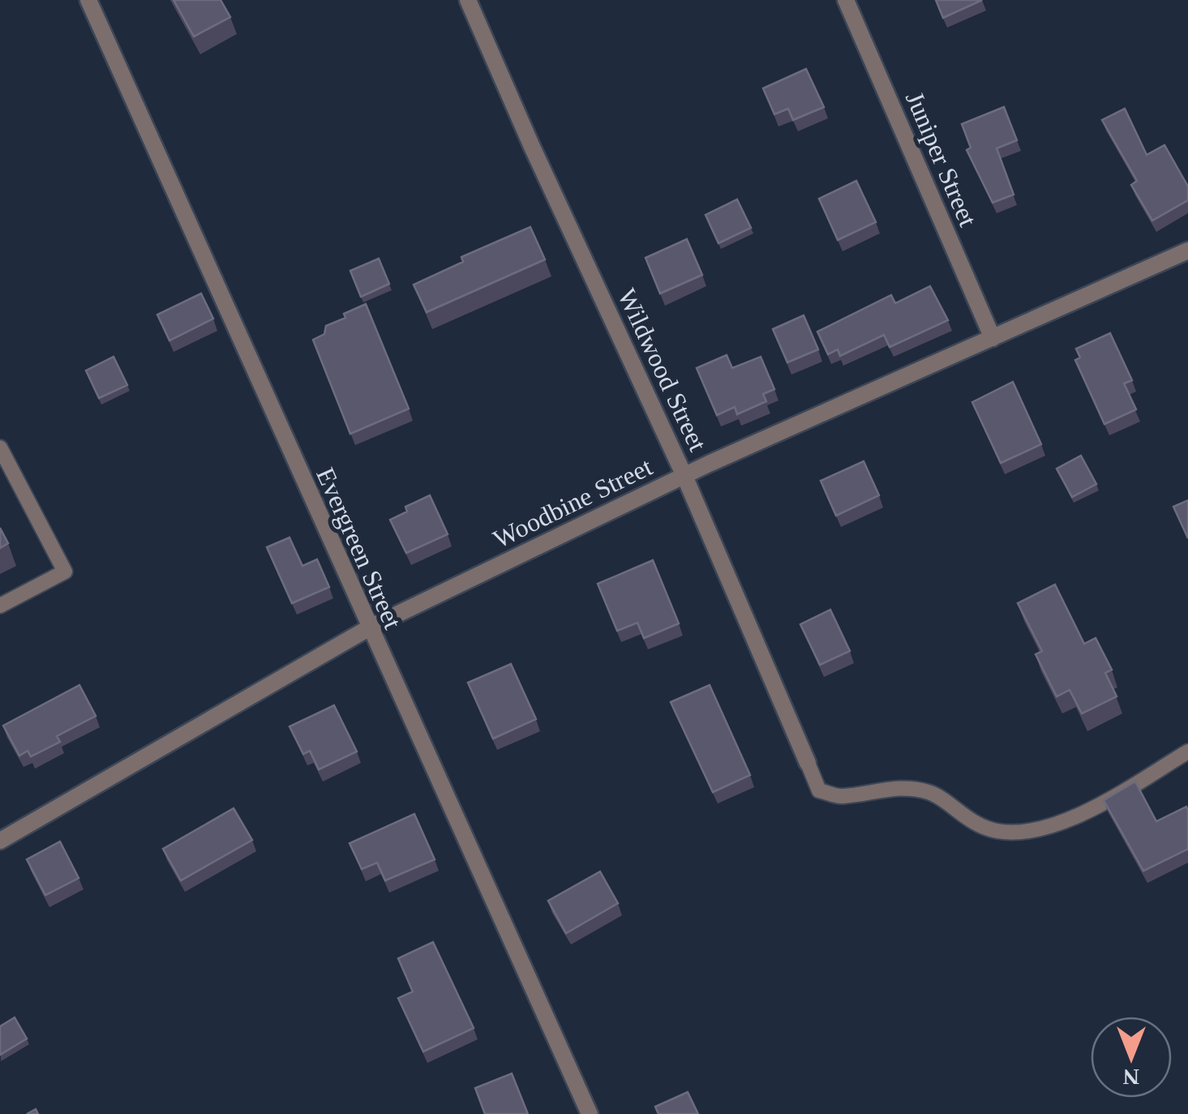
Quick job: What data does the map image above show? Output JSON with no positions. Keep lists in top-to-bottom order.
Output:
{
  "streets": {
    "street": [
      "Juniper Street",
      "Wildwood Street",
      "Woodbine Street",
      "Evergreen Street"
    ]
  },
  "crossings": [
    ["Juniper Street", "Woodbine Street"],
    ["Wildwood Street", "Woodbine Street"],
    ["Woodbine Street", "Evergreen Street"]
  ],
  "north": "bottom"
}
